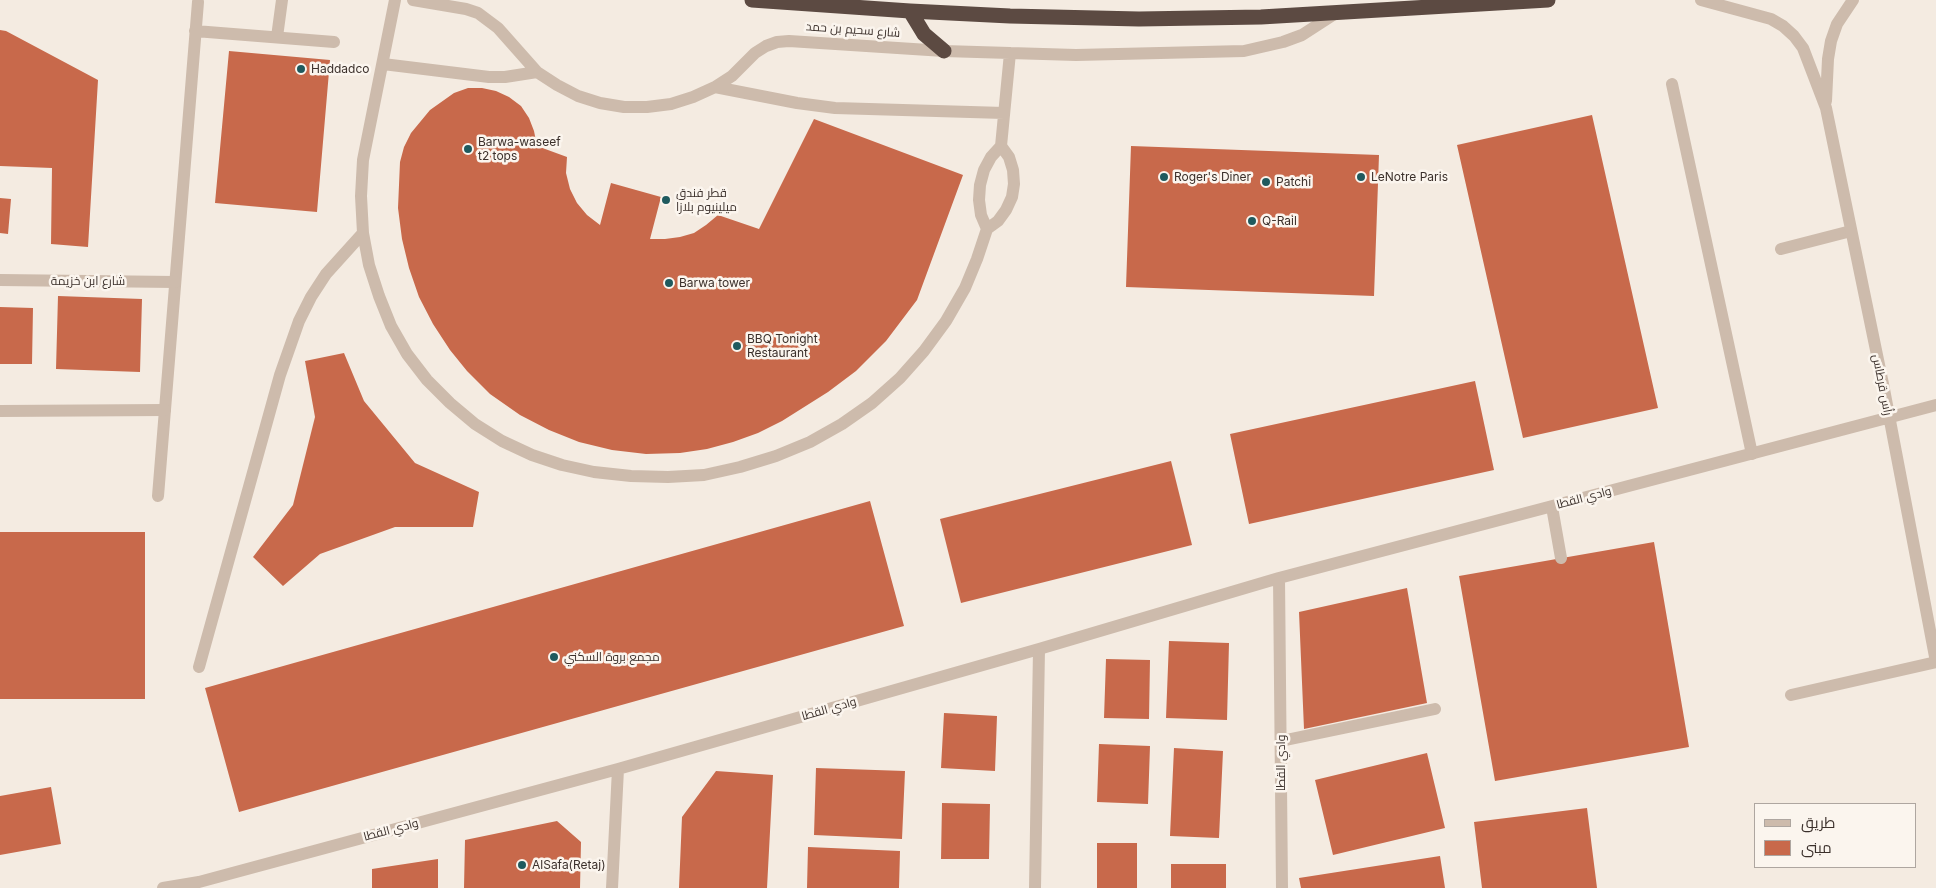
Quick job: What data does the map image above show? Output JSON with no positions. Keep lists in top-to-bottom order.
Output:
{
  "streets": {
    "highway": ["شارع سحيم بن حمد"],
    "street": ["شارع ابن خزيمة", "رأس قرطاس", "وادي القطا"]
  },
  "crossings": [
    ["رأس قرطاس", "وادي القطا"]
  ],
  "places": [
    "Haddadco",
    "Barwa-waseef t2 tops",
    "Roger's Diner",
    "LeNotre Paris",
    "Patchi",
    "قطر فندق ميلينيوم بلازا",
    "Q-Rail",
    "Barwa tower",
    "BBQ Tonight Restaurant",
    "مجمع بروة السكني",
    "AlSafa(Retaj)"
  ],
  "legend": ["طريق", "مبنى"]
}
